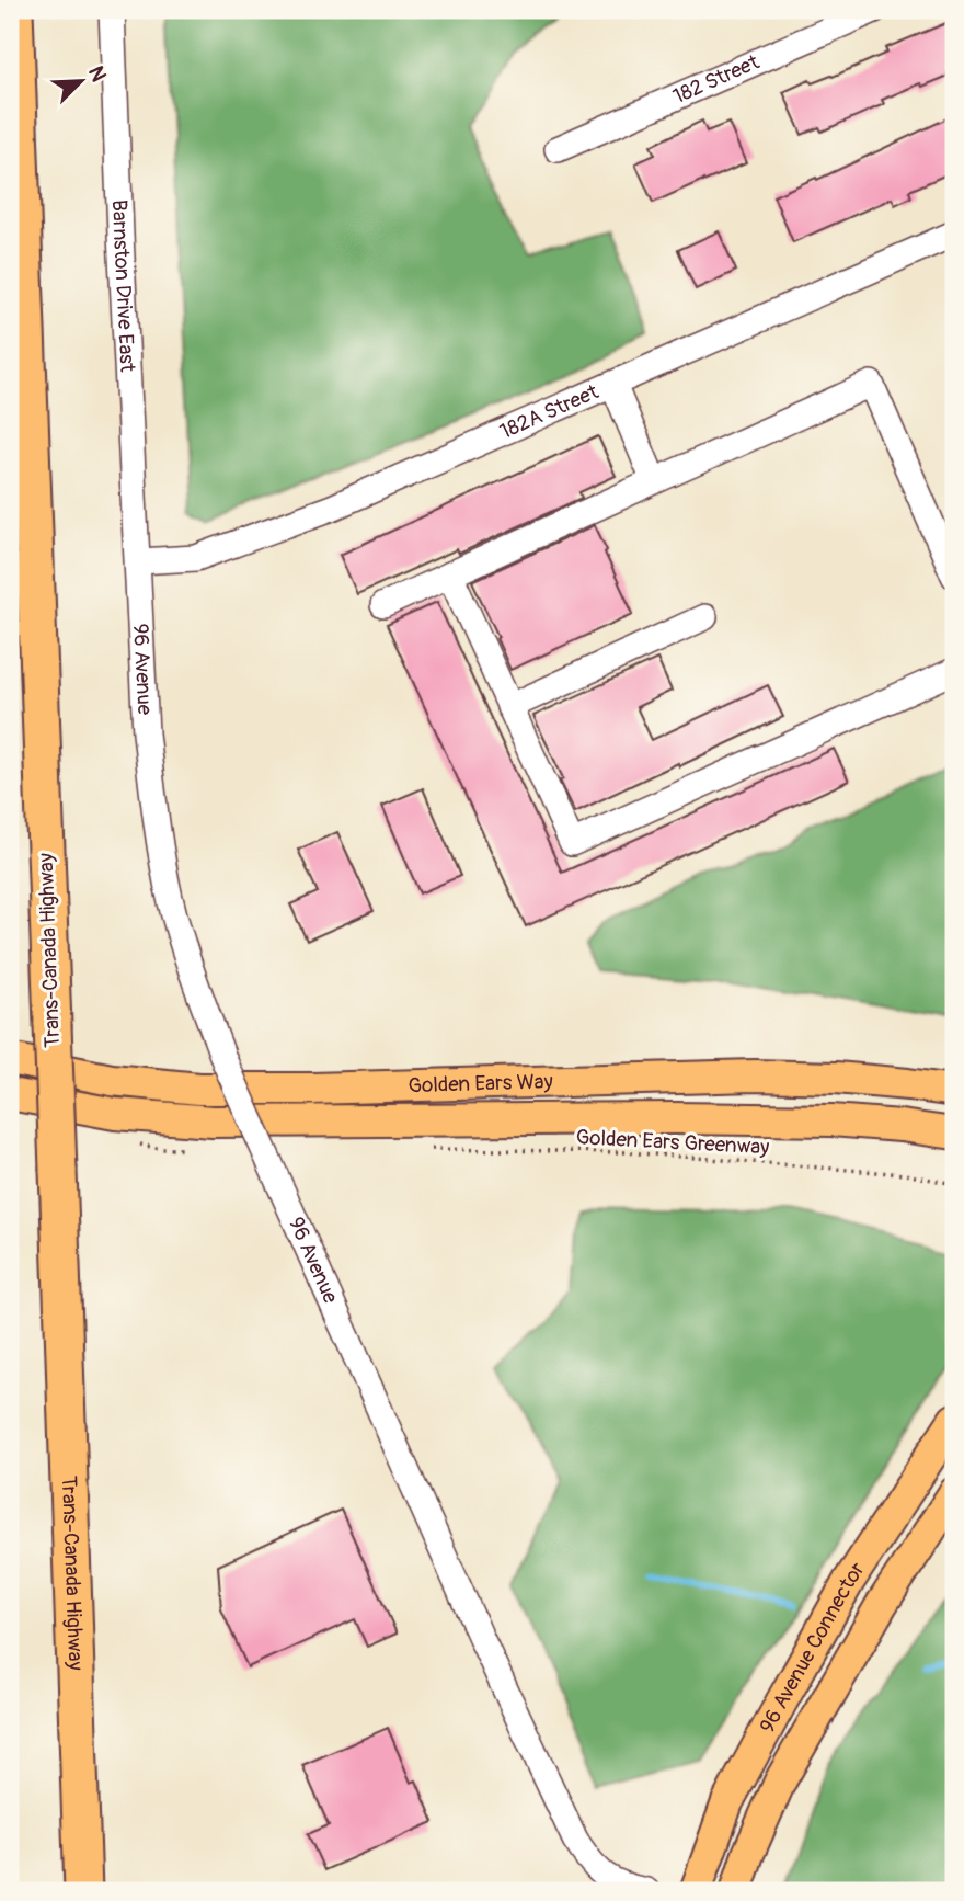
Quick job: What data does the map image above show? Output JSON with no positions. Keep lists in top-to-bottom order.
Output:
{
  "streets": {
    "highway": ["Trans-Canada Highway"],
    "main road": ["Golden Ears Way", "96 Avenue Connector"],
    "street": [
      "182 Street",
      "Barnston Drive East",
      "182A Street",
      "96 Avenue"
    ],
    "path": ["Golden Ears Greenway"]
  },
  "crossings": [
    ["Barnston Drive East", "182A Street"],
    ["Barnston Drive East", "96 Avenue"],
    ["182A Street", "96 Avenue"]
  ],
  "north": "top right"
}
